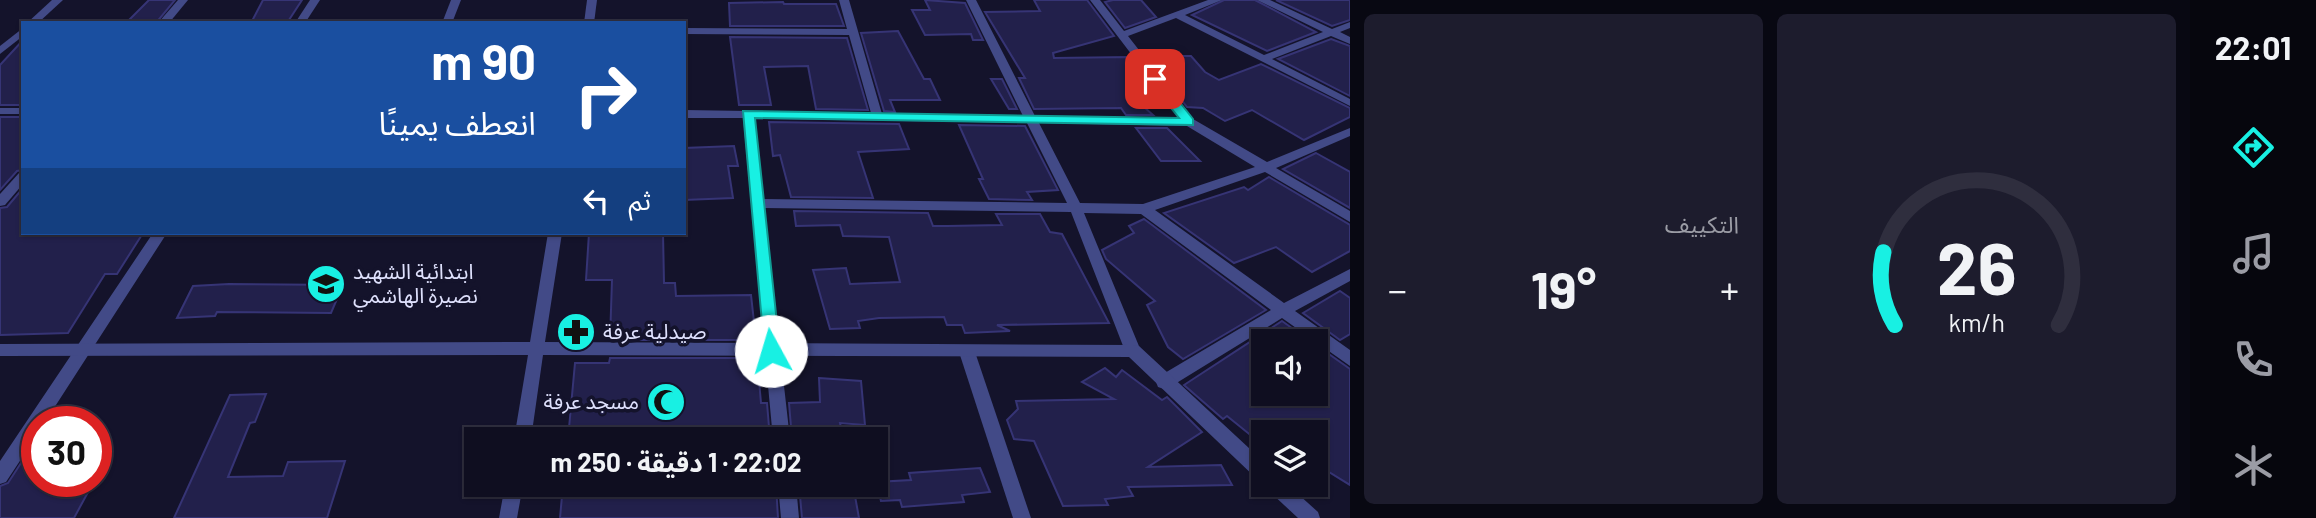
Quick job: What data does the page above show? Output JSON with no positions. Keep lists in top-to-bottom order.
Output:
{
  "places": {
    "school or university": ["ابتدائية الشهيد نصيرة الهاشمي"],
    "pharmacy": ["صيدلية عرفة"],
    "mosque": ["مسجد عرفة"]
  },
  "page": {
    "tabs": "22:01",
    "tile": "التكييف",
    "turn": ["90 m", "انعطف يمينًا"],
    "then": "ثم",
    "heat": ["−", "19°", "+"],
    "limit": "30",
    "trip": "22:02 · 1 دقيقة · 250 m",
    "gauge": ["26", "km/h"]
  }
}
